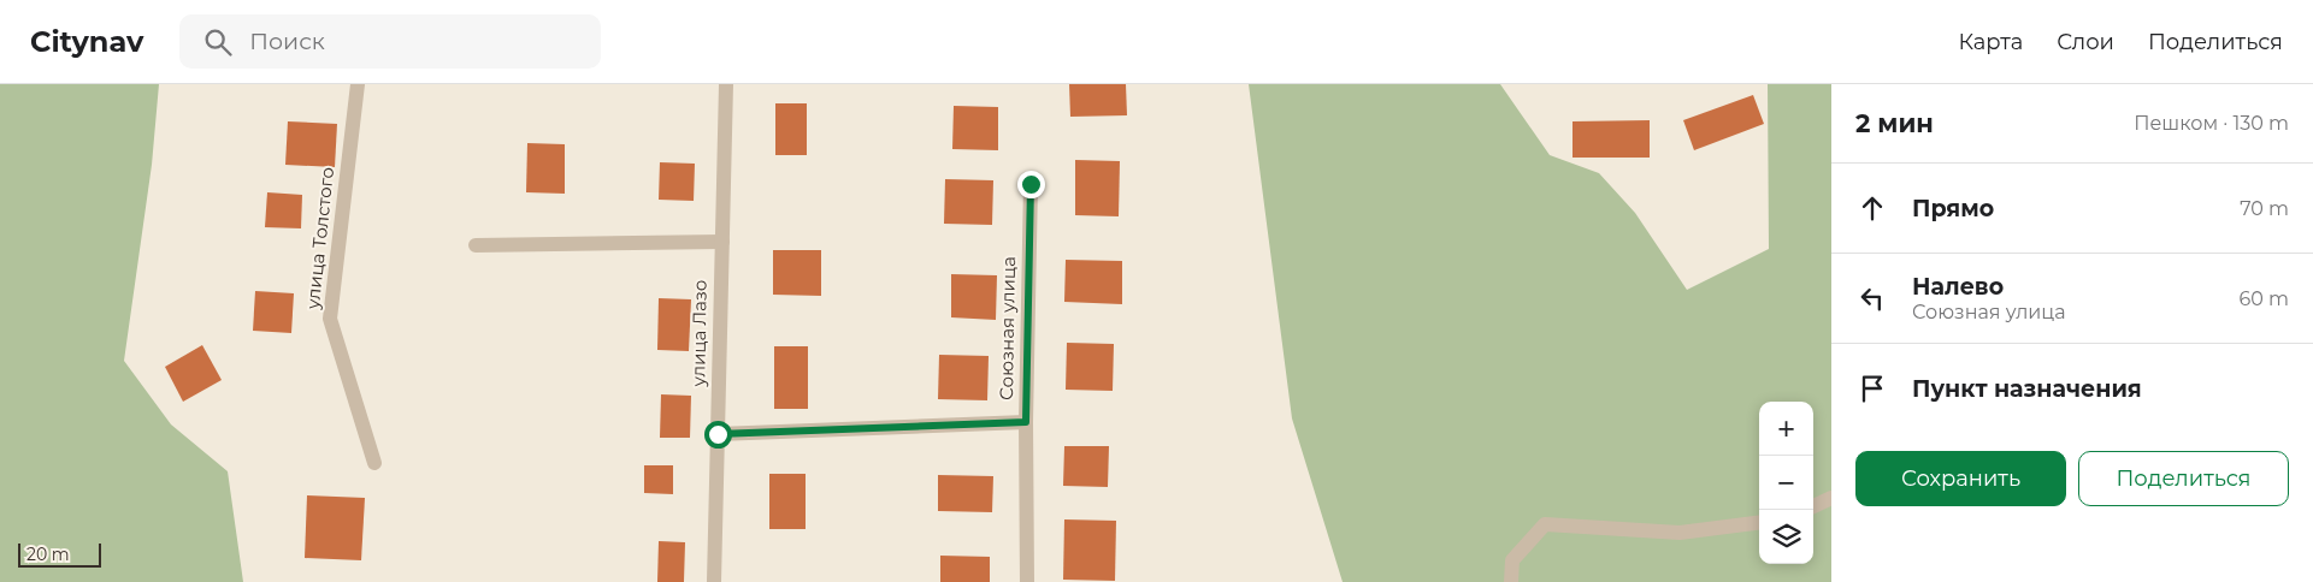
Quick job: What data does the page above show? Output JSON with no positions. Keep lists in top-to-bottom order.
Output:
{
  "streets": {
    "street": ["улица Толстого", "Союзная улица", "улица Лазо"]
  },
  "scale_bar": "20 m",
  "page": {
    "header": "Citynav",
    "search": "Поиск",
    "nav": ["Карта", "Слои", "Поделиться"],
    "heading": ["2 мин", "Пешком · 130 m"],
    "list": [
      ["Прямо", "70 m"],
      ["Налево", "Союзная улица", "60 m"],
      "Пункт назначения"
    ],
    "map_buttons": ["+", "−"],
    "buttons": ["Сохранить", "Поделиться"],
    "scale": "20 m"
  }
}
